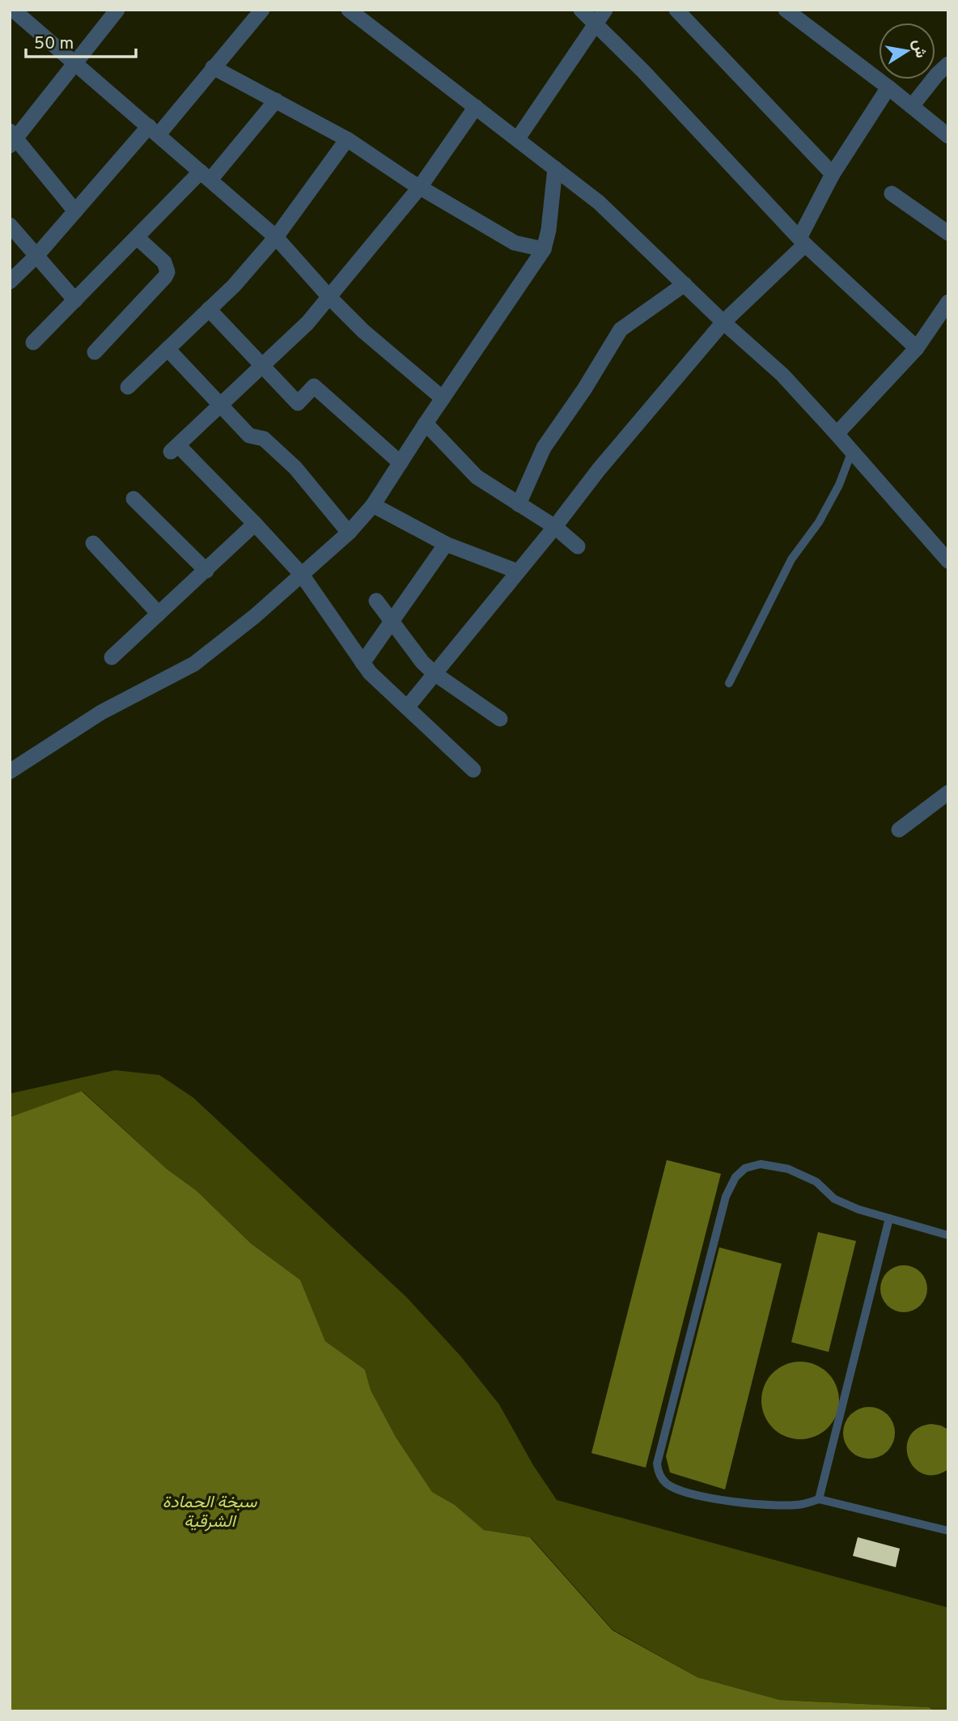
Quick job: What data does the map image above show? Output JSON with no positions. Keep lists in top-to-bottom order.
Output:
{
  "water": ["سبخة الحمادة الشرقية"],
  "scale_bar": "50 m",
  "north": "right"
}
